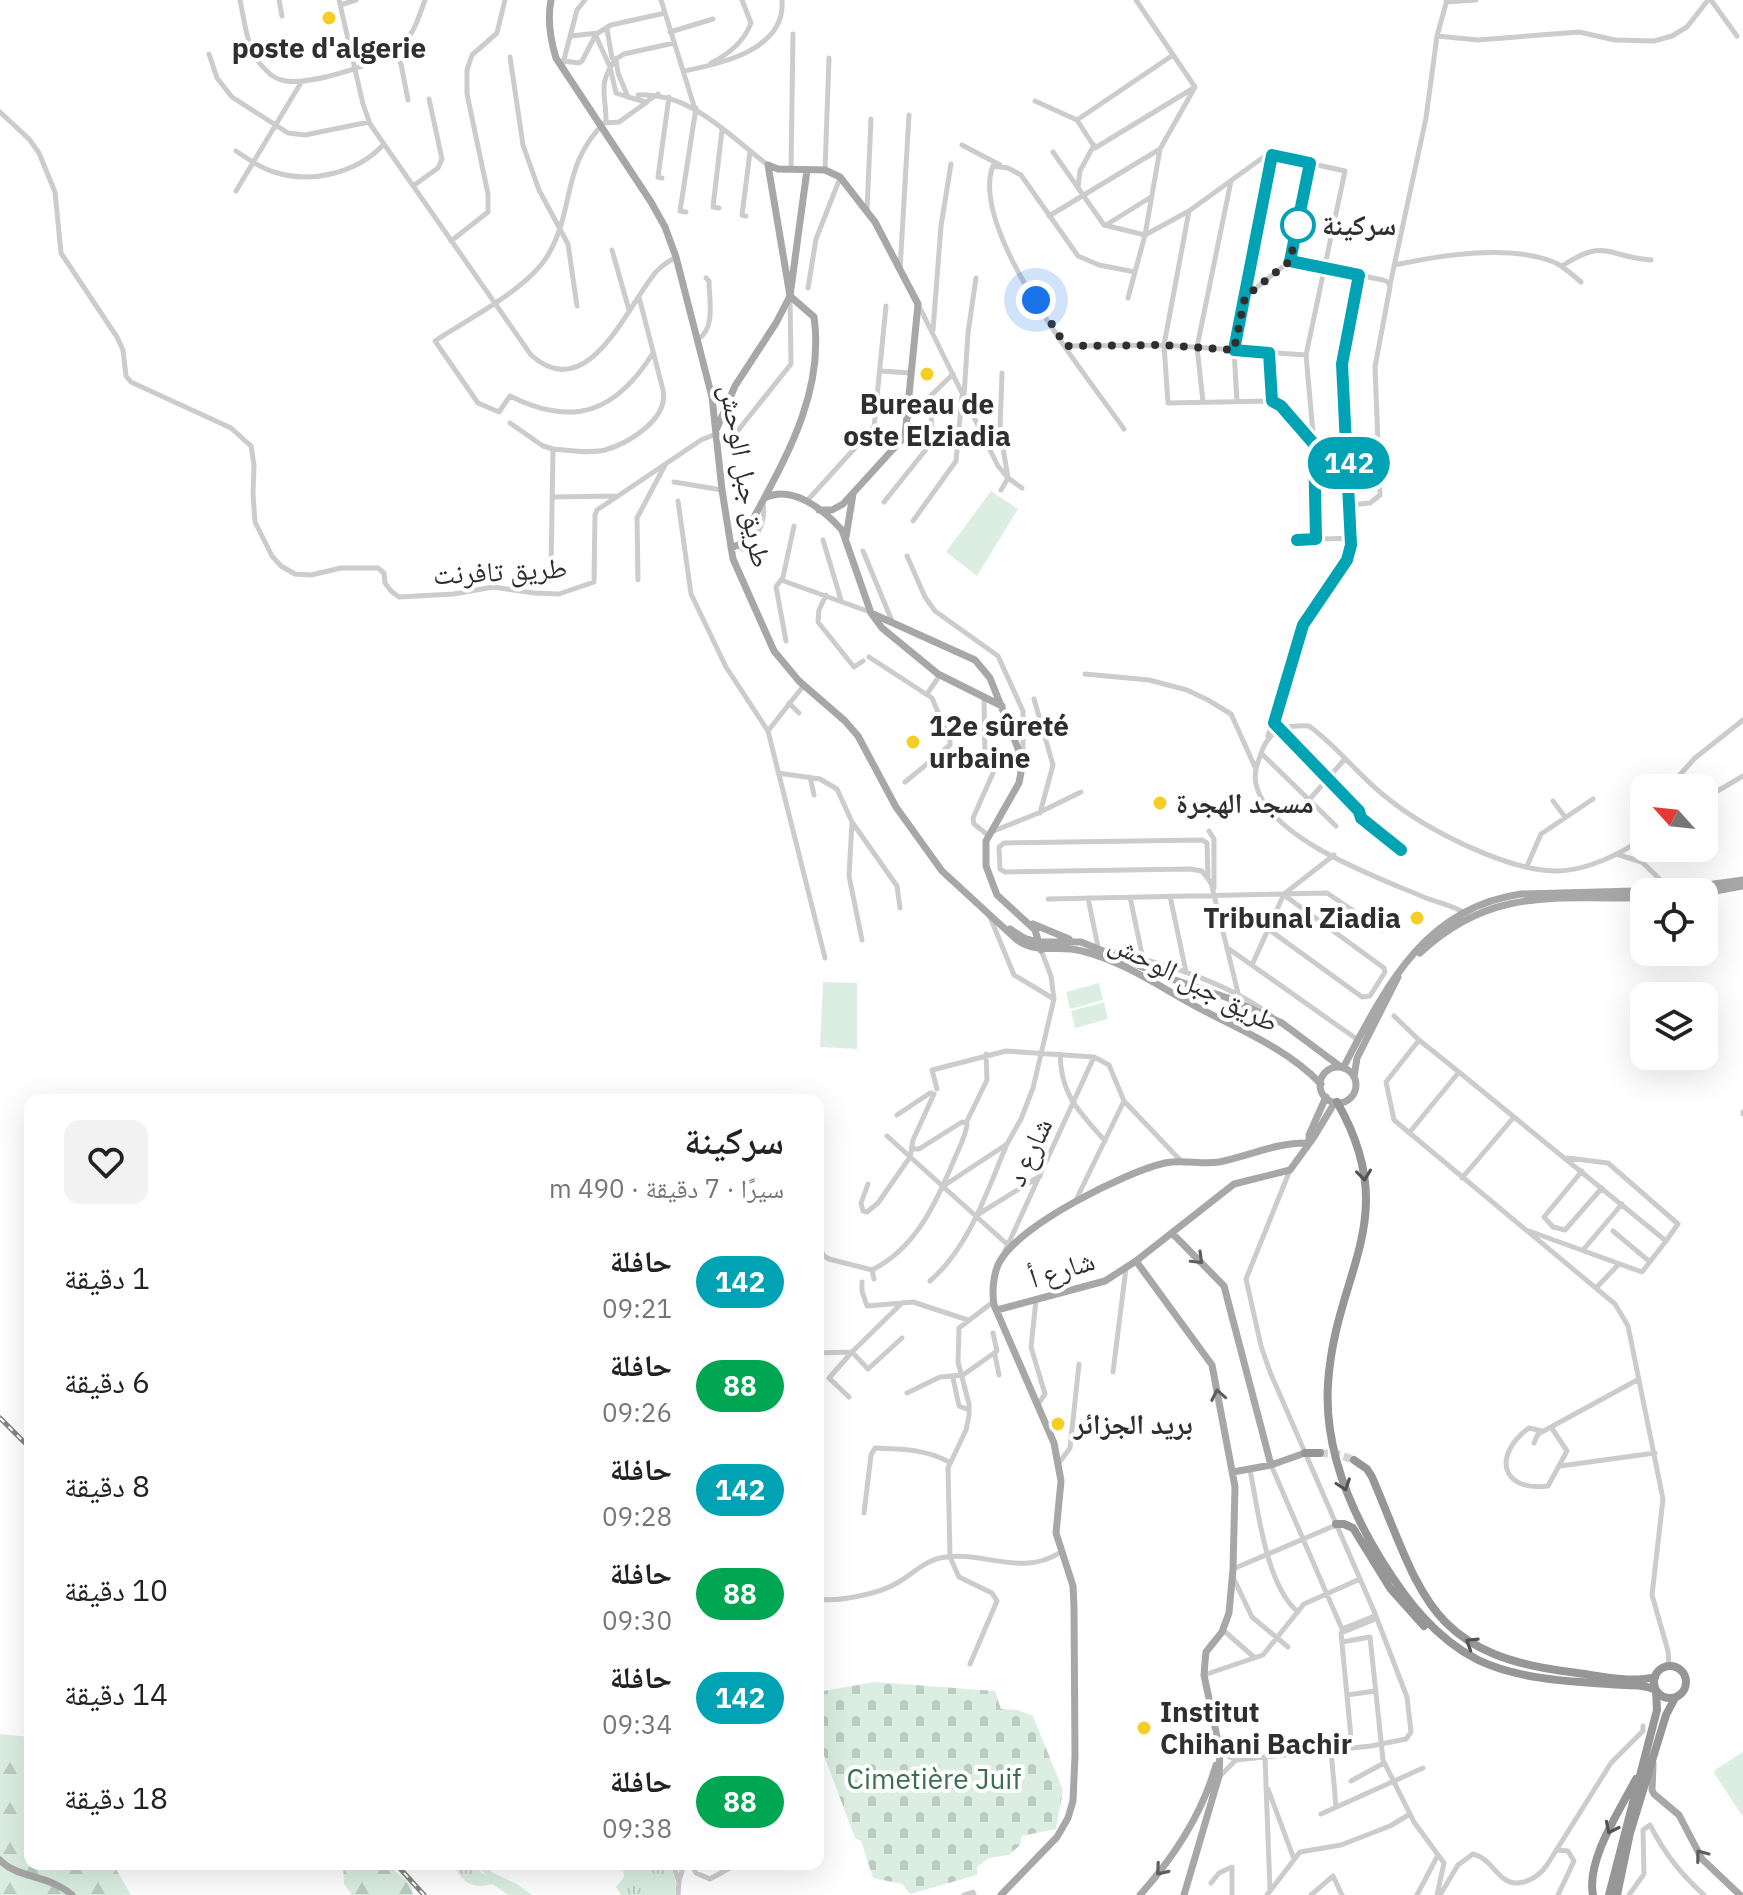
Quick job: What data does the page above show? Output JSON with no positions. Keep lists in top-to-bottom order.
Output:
{
  "streets": {
    "main road": ["طريق جبل الوحش", "شارع أ"],
    "street": ["طريق تافرنت", "شارع د"]
  },
  "parks": ["Cimetière Juif"],
  "places": [
    "poste d'algerie",
    "سركينة",
    "Bureau de oste Elziadia",
    "12e sûreté urbaine",
    "مسجد الهجرة",
    "Tribunal Ziadia",
    "بريد الجزائر",
    "Institut Chihani Bachir"
  ],
  "lines": ["bus line 142"],
  "north": "top left",
  "page": {
    "on_map": "142",
    "heading": ["سركينة", "سيرًا · 7 دقيقة · 490 m"],
    "list": [
      {
        "mark": "142",
        "name": "حافلة",
        "note": "09:21",
        "value": "1 دقيقة"
      },
      {
        "mark": "88",
        "name": "حافلة",
        "note": "09:26",
        "value": "6 دقيقة"
      },
      {
        "mark": "142",
        "name": "حافلة",
        "note": "09:28",
        "value": "8 دقيقة"
      },
      {
        "mark": "88",
        "name": "حافلة",
        "note": "09:30",
        "value": "10 دقيقة"
      },
      {
        "mark": "142",
        "name": "حافلة",
        "note": "09:34",
        "value": "14 دقيقة"
      },
      {
        "mark": "88",
        "name": "حافلة",
        "note": "09:38",
        "value": "18 دقيقة"
      }
    ]
  }
}
